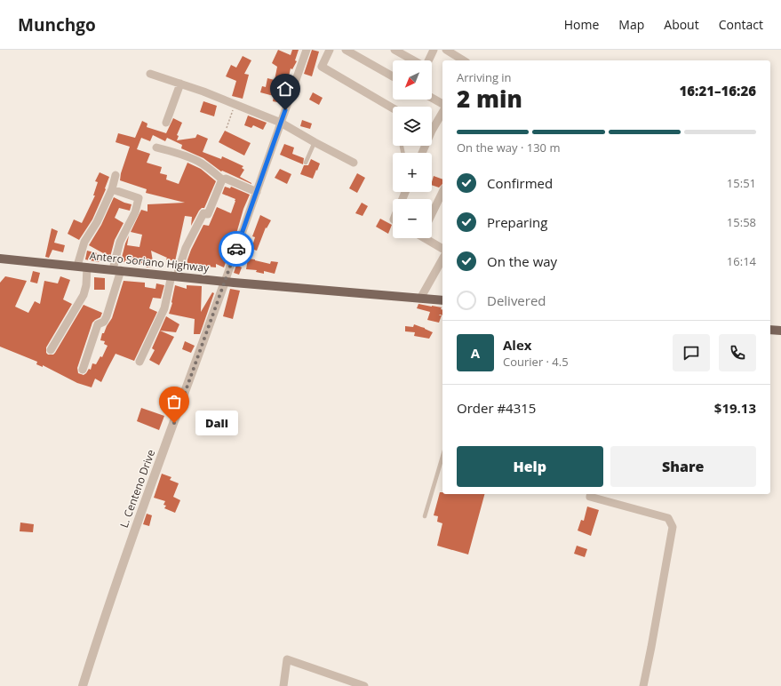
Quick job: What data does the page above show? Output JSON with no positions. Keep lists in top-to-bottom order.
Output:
{
  "streets": {
    "main road": ["Antero Soriano Highway"],
    "street": ["L. Centeno Drive"]
  },
  "crossings": [
    ["Antero Soriano Highway", "L. Centeno Drive"]
  ],
  "places": ["Dali"],
  "north": "bottom left",
  "page": {
    "header": "Munchgo",
    "nav": [
      "Home",
      "Map",
      "About",
      "Contact"
    ],
    "map_buttons": ["+", "−"],
    "heading": ["2 min", "Arriving in", "16:21–16:26"],
    "panel": [
      "Alex",
      "Courier · 4.5",
      "Order #4315",
      "$19.13"
    ],
    "bar": "On the way · 130 m",
    "list": [
      ["Confirmed", "15:51"],
      ["Preparing", "15:58"],
      ["On the way", "16:14"],
      "Delivered"
    ],
    "round": "A",
    "bubble": "Dali",
    "buttons": ["Help", "Share"]
  }
}
